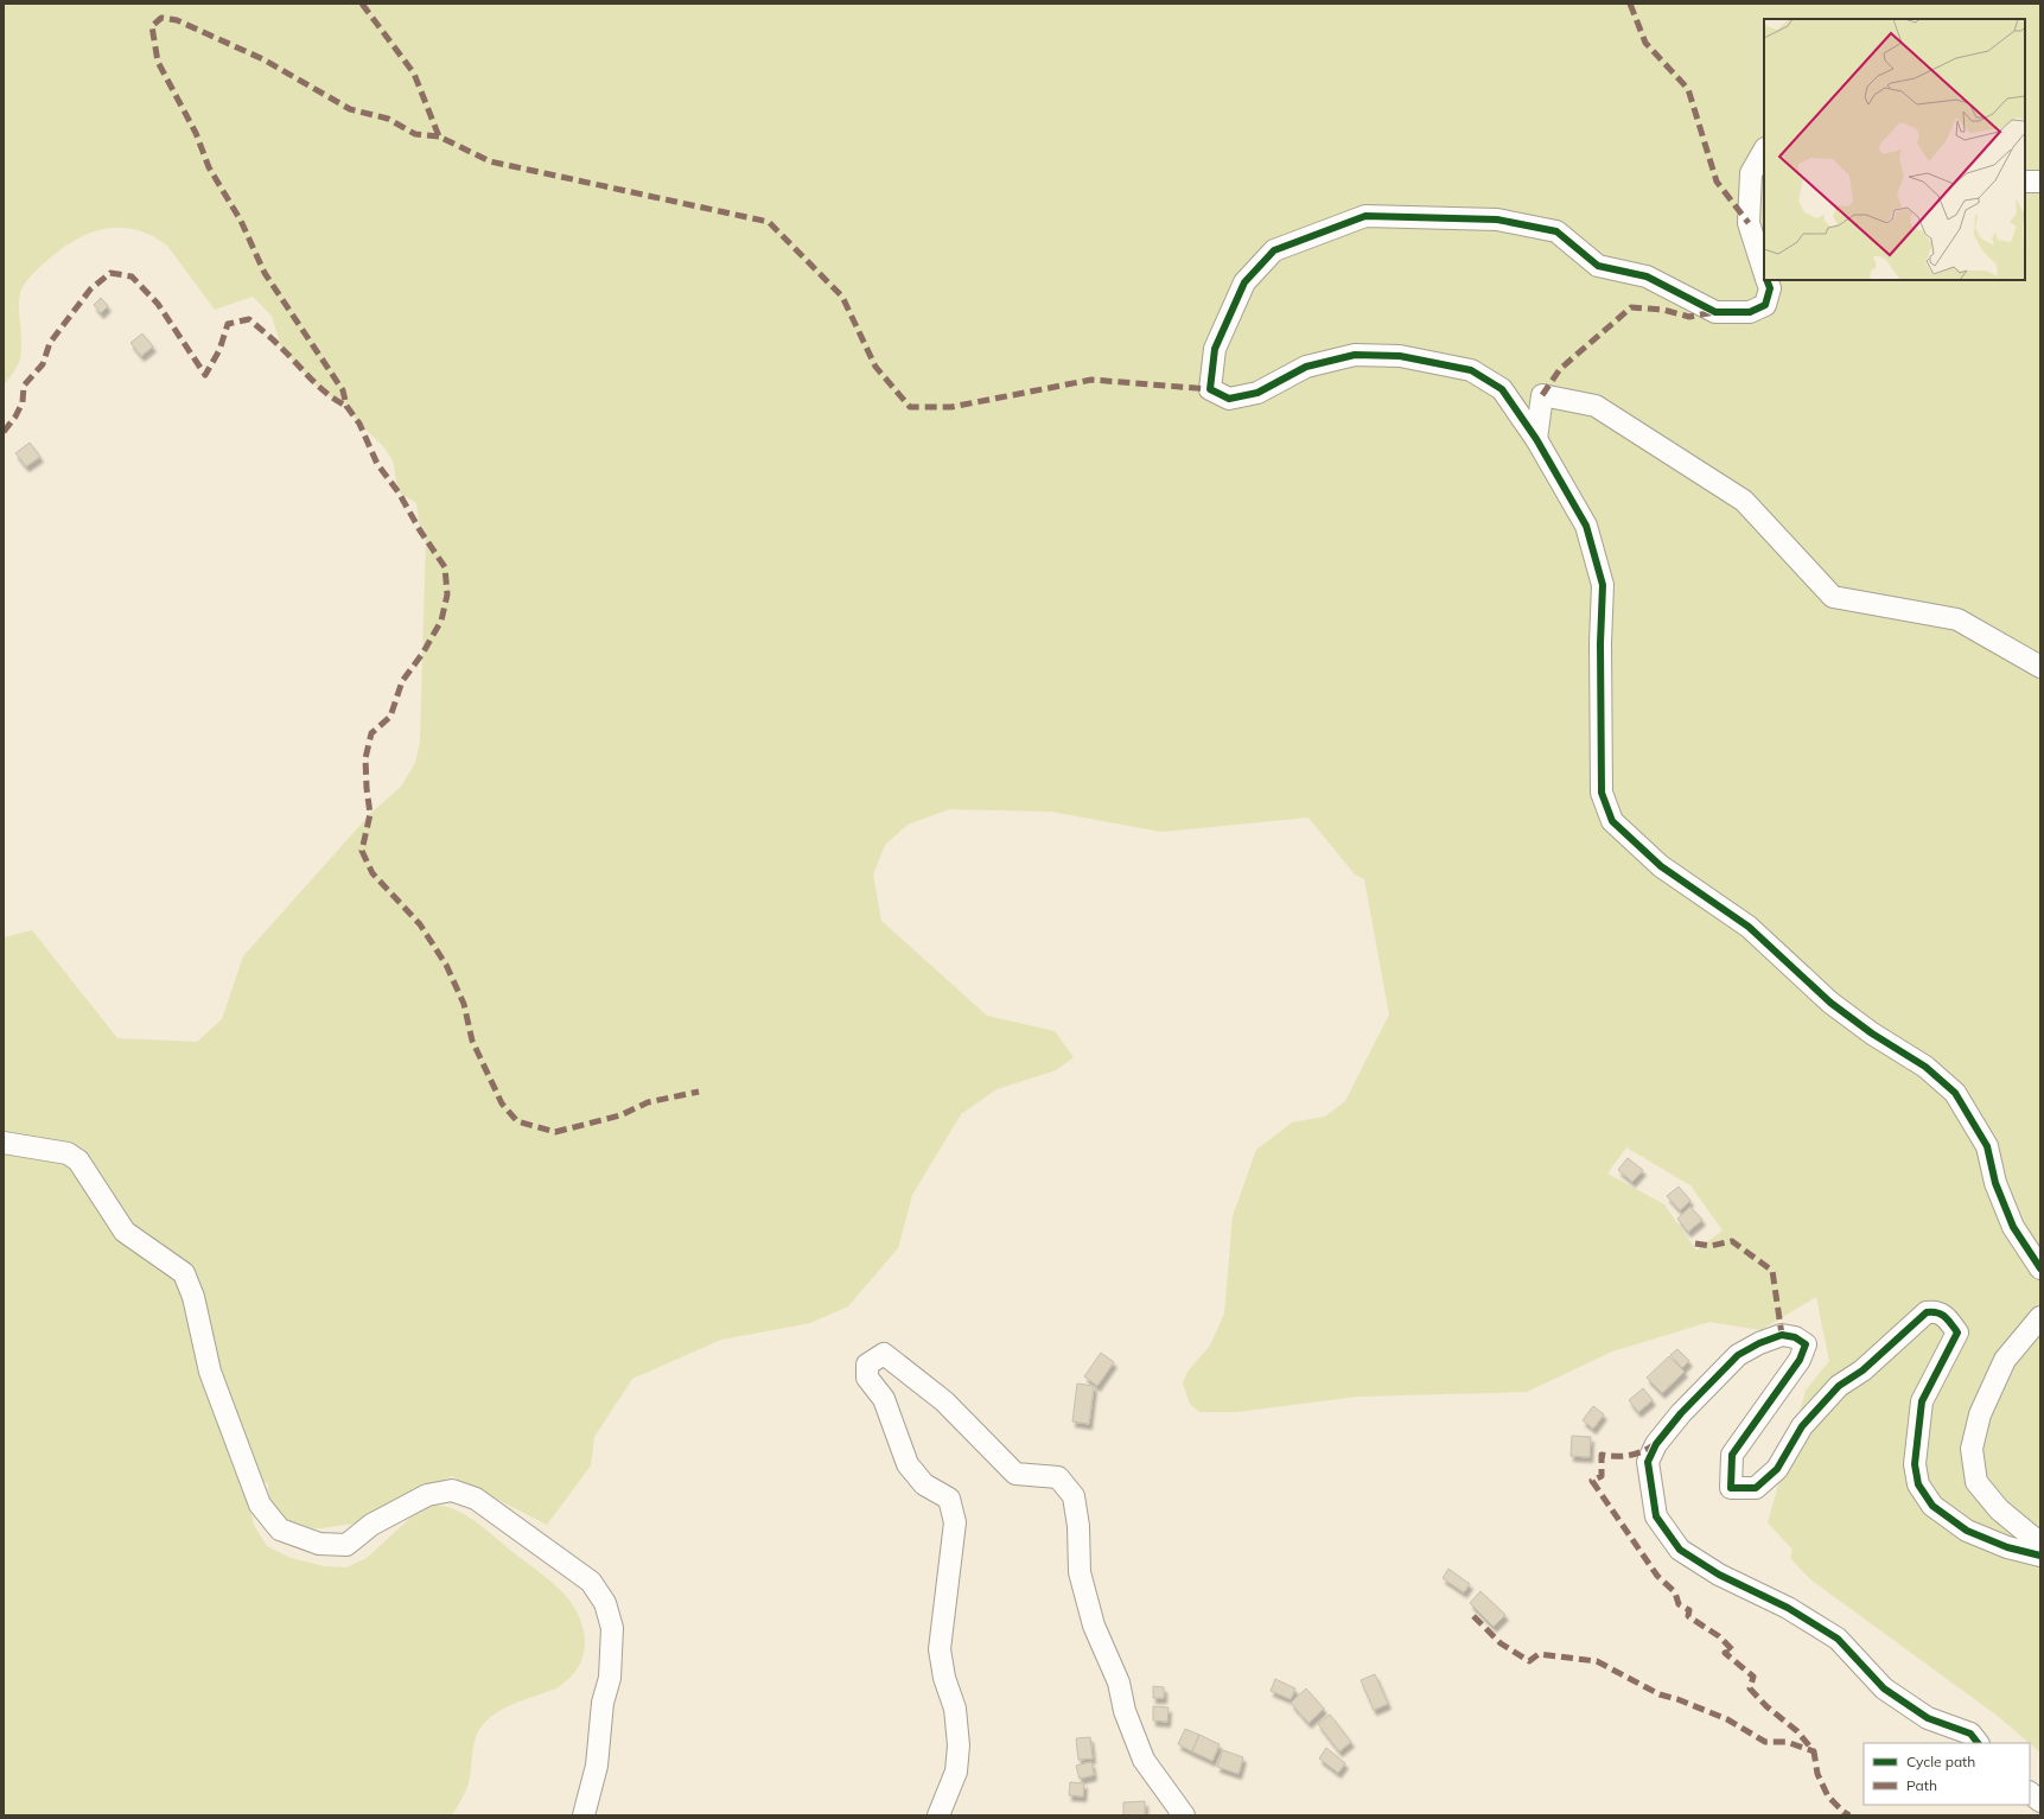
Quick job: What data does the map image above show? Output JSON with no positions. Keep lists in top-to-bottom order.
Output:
{
  "legend": ["Cycle path", "Path"]
}
